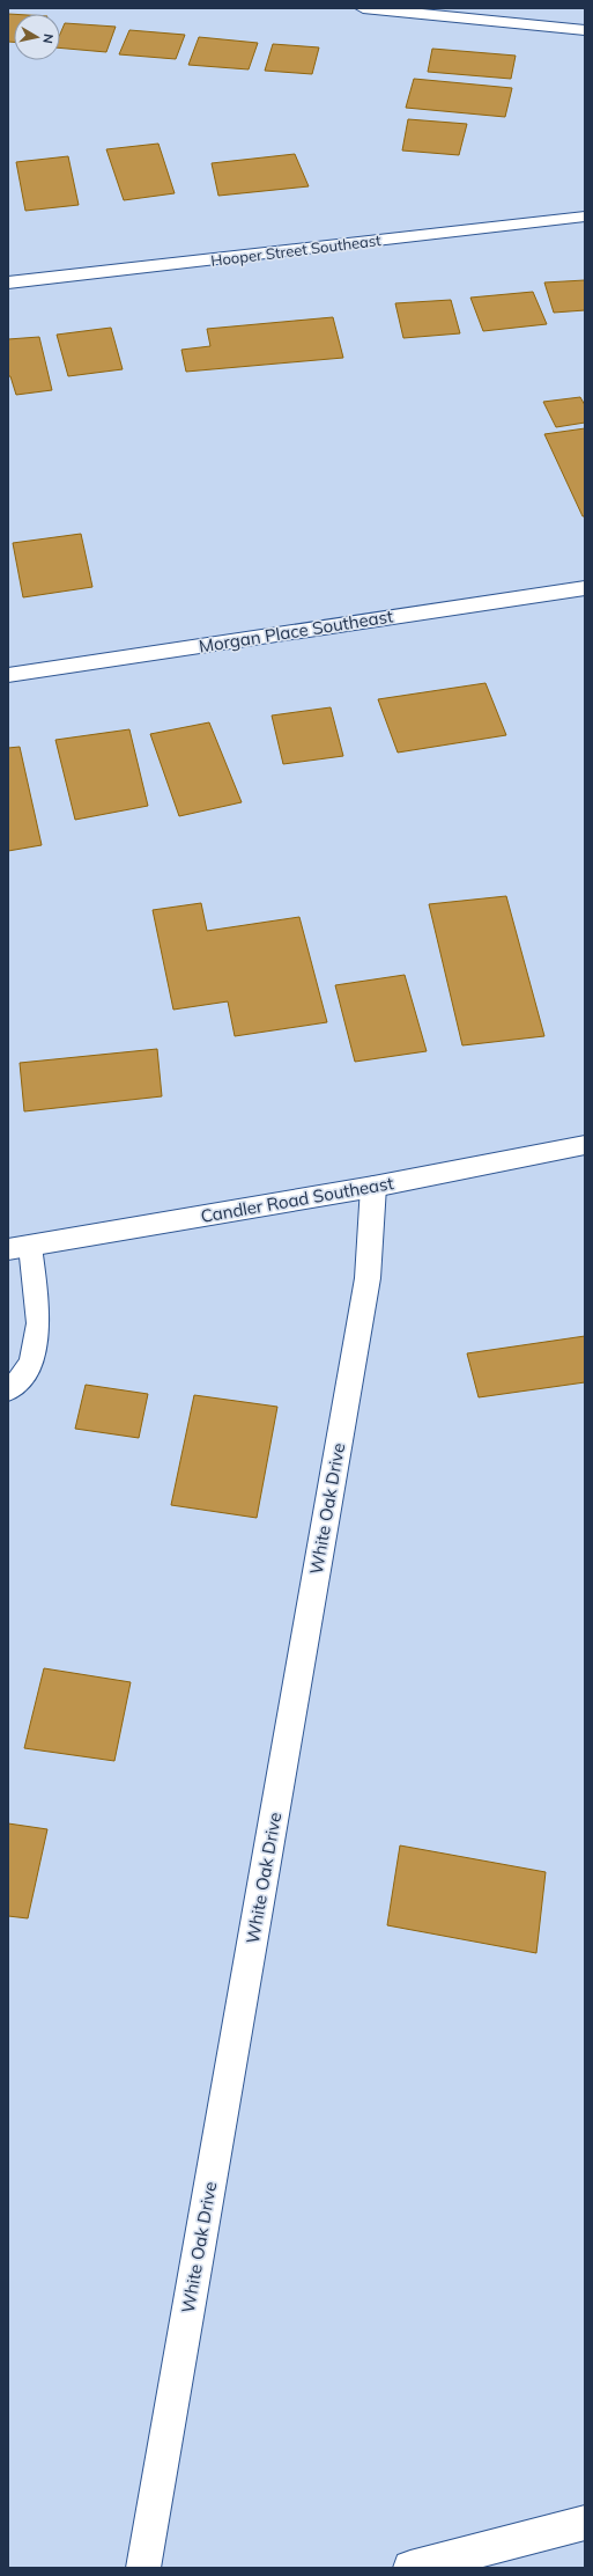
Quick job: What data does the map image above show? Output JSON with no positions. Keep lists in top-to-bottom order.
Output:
{
  "streets": {
    "street": [
      "Hooper Street Southeast",
      "Morgan Place Southeast",
      "Candler Road Southeast",
      "White Oak Drive"
    ]
  },
  "crossings": [
    ["Candler Road Southeast", "White Oak Drive"]
  ],
  "north": "right"
}
